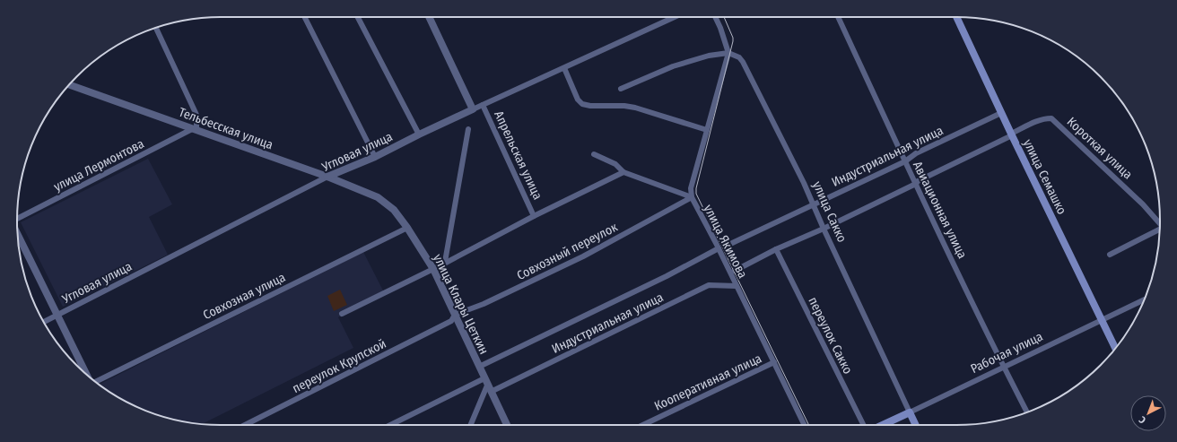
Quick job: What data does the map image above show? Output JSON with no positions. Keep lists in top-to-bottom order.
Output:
{
  "streets": {
    "main road": ["улица Семашко", "улица Сакко", "Рабочая улица"],
    "street": [
      "Тельбесская улица",
      "Короткая улица",
      "Угловая улица",
      "Апрельская улица",
      "Индустриальная улица",
      "улица Лермонтова",
      "Авиационная улица",
      "улица Якимова",
      "Совхозный переулок",
      "Совхозная улица",
      "улица Клары Цеткин",
      "переулок Сакко",
      "переулок Крупской",
      "Кооперативная улица"
    ]
  },
  "crossings": [
    ["Тельбесская улица", "Угловая улица"],
    ["Тельбесская улица", "улица Лермонтова"],
    ["Тельбесская улица", "улица Клары Цеткин"],
    ["Короткая улица", "улица Семашко"],
    ["Угловая улица", "Апрельская улица"],
    ["Индустриальная улица", "улица Семашко"],
    ["Индустриальная улица", "Авиационная улица"],
    ["Индустриальная улица", "улица Сакко"],
    ["Индустриальная улица", "улица Якимова"],
    ["Индустриальная улица", "улица Клары Цеткин"],
    ["улица Семашко", "Рабочая улица"],
    ["Авиационная улица", "Рабочая улица"],
    ["улица Сакко", "улица Якимова"],
    ["улица Сакко", "Рабочая улица"],
    ["улица Якимова", "Совхозный переулок"],
    ["улица Якимова", "Кооперативная улица"],
    ["Совхозный переулок", "улица Клары Цеткин"],
    ["Совхозный переулок", "переулок Крупской"],
    ["Совхозная улица", "улица Клары Цеткин"],
    ["улица Клары Цеткин", "переулок Крупской"]
  ],
  "north": "bottom left"
}
